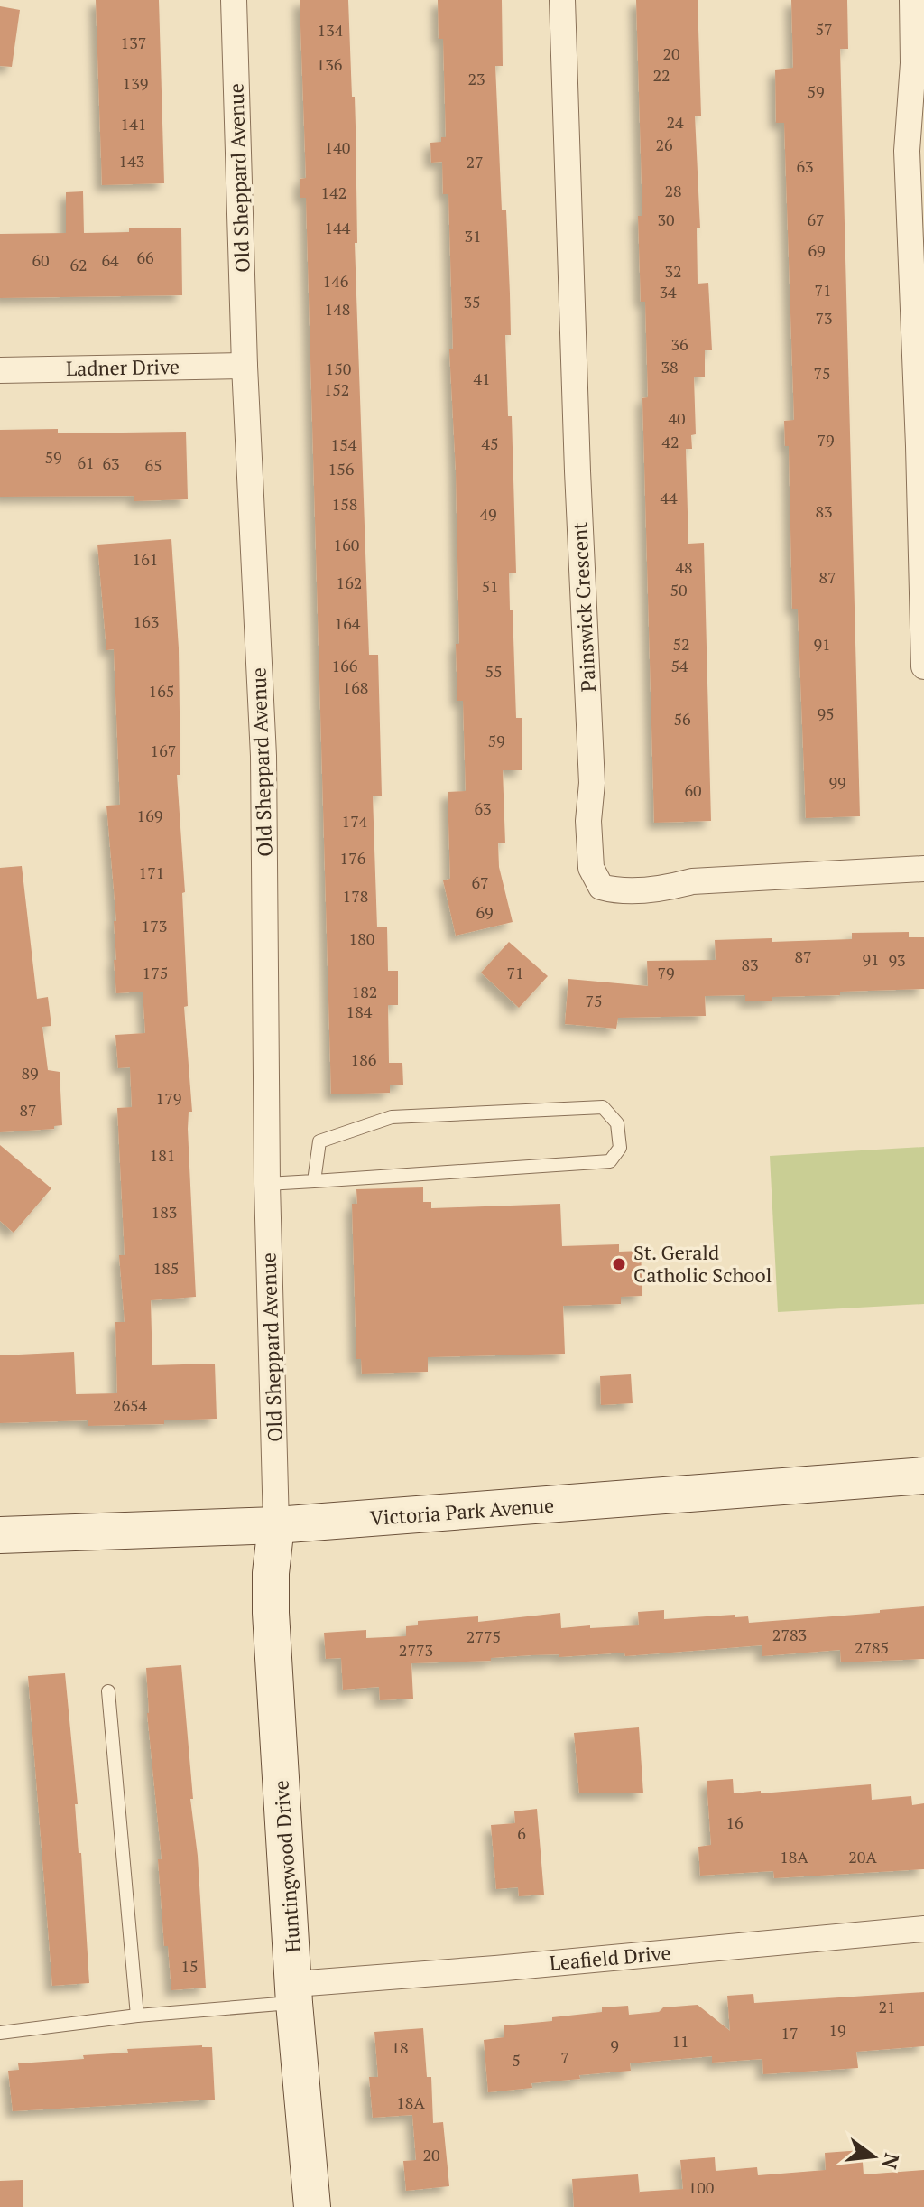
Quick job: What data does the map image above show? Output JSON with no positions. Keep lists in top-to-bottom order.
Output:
{
  "streets": {
    "main road": ["Victoria Park Avenue", "Huntingwood Drive"],
    "street": [
      "Old Sheppard Avenue",
      "Ladner Drive",
      "Painswick Crescent",
      "Leafield Drive"
    ]
  },
  "crossings": [
    ["Old Sheppard Avenue", "Ladner Drive"],
    ["Old Sheppard Avenue", "Victoria Park Avenue"],
    ["Old Sheppard Avenue", "Huntingwood Drive"],
    ["Victoria Park Avenue", "Huntingwood Drive"],
    ["Huntingwood Drive", "Leafield Drive"]
  ],
  "places": ["St. Gerald Catholic School"],
  "house_numbers": [
    "57",
    "134",
    "137",
    "20",
    "136",
    "22",
    "23",
    "139",
    "59",
    "24",
    "141",
    "26",
    "140",
    "143",
    "27",
    "63",
    "28",
    "142",
    "30",
    "67",
    "144",
    "31",
    "69",
    "66",
    "60",
    "64",
    "62",
    "32",
    "146",
    "71",
    "34",
    "35",
    "148",
    "73",
    "36",
    "38",
    "150",
    "75",
    "41",
    "152",
    "40",
    "79",
    "42",
    "45",
    "154",
    "59",
    "61",
    "63",
    "65",
    "156",
    "44",
    "158",
    "83",
    "49",
    "160",
    "161",
    "48",
    "87",
    "162",
    "51",
    "50",
    "163",
    "164",
    "52",
    "91",
    "166",
    "54",
    "55",
    "168",
    "165",
    "95",
    "56",
    "59",
    "167",
    "99",
    "60",
    "63",
    "169",
    "174",
    "176",
    "171",
    "67",
    "178",
    "69",
    "173",
    "180",
    "87",
    "91",
    "93",
    "83",
    "175",
    "71",
    "79",
    "182",
    "75",
    "184",
    "186",
    "89",
    "179",
    "87",
    "181",
    "183",
    "185",
    "2654",
    "2783",
    "2775",
    "2785",
    "2773",
    "16",
    "6",
    "18A",
    "20A",
    "15",
    "21",
    "19",
    "17",
    "11",
    "9",
    "18",
    "7",
    "5",
    "18A",
    "20",
    "100"
  ],
  "north": "right"
}
